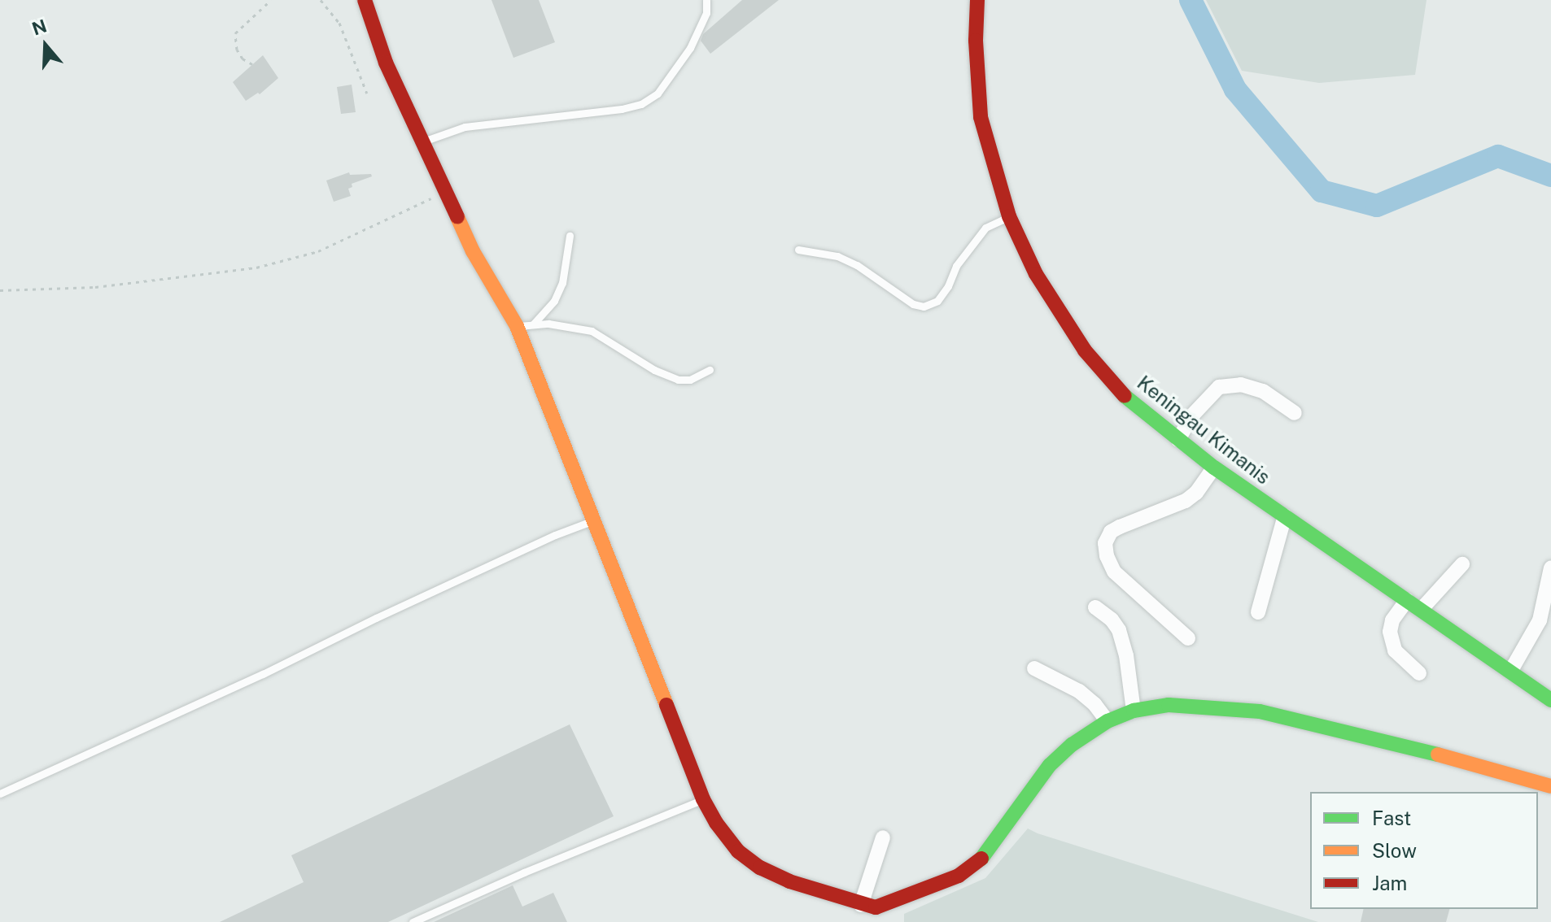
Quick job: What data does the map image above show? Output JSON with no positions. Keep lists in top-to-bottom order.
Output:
{
  "streets": {
    "street": ["Keningau Kimanis"]
  },
  "legend": ["Fast", "Slow", "Jam"],
  "north": "top"
}
